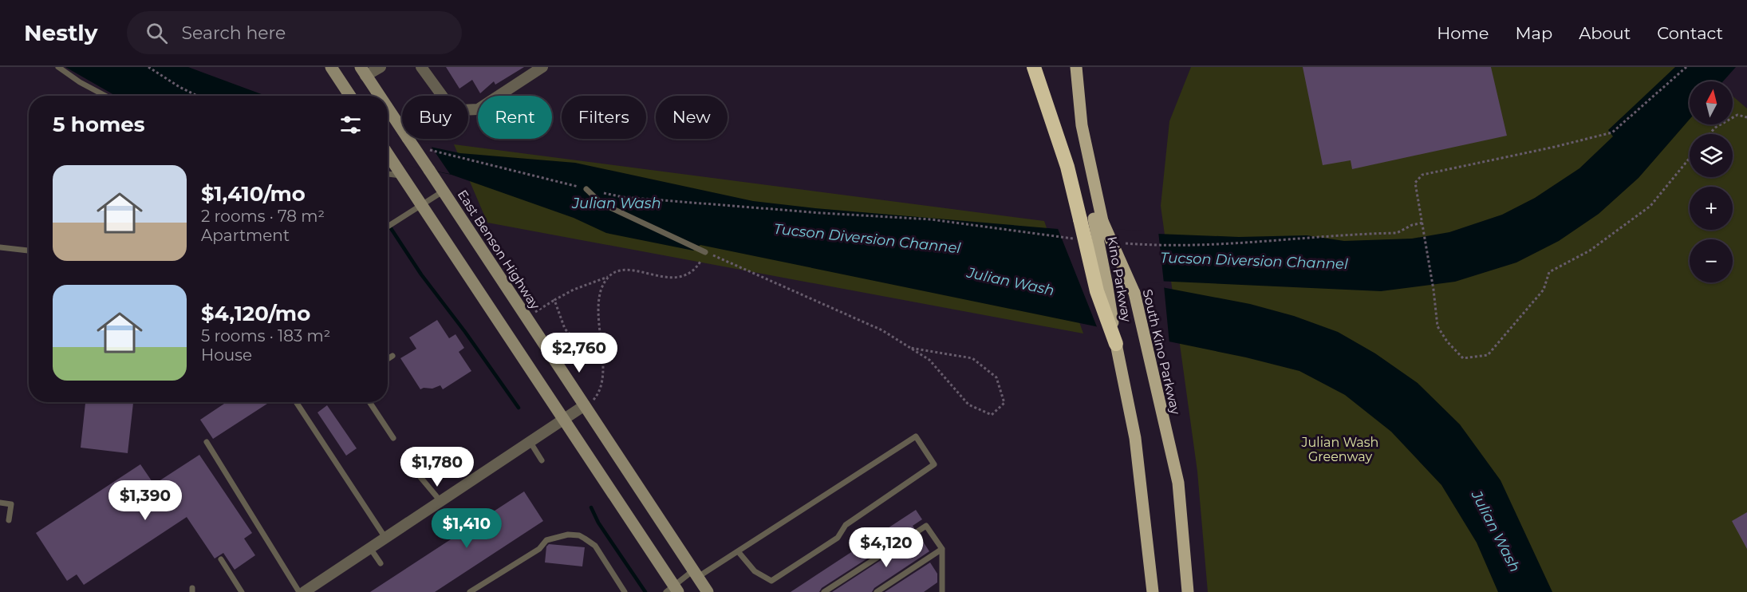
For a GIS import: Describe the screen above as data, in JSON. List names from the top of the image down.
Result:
{
  "streets": {
    "main road": ["East Benson Highway", "South Kino Parkway"]
  },
  "water": ["Julian Wash", "Tucson Diversion Channel"],
  "parks": ["Julian Wash Greenway"],
  "north": "top",
  "page": {
    "header": "Nestly",
    "search": "Search here",
    "nav": [
      "Home",
      "Map",
      "About",
      "Contact"
    ],
    "map_buttons": ["+", "−"],
    "chip": [
      "Buy",
      "Rent",
      "Filters",
      "New"
    ],
    "heading": "5 homes",
    "list": [
      {
        "name": "$1,410/mo",
        "note": "2 rooms · 78 m² · Apartment"
      },
      {
        "name": "$4,120/mo",
        "note": "5 rooms · 183 m² · House"
      }
    ],
    "price": [
      "$2,760",
      "$1,780",
      "$1,390",
      "$1,410",
      "$4,120"
    ]
  }
}
